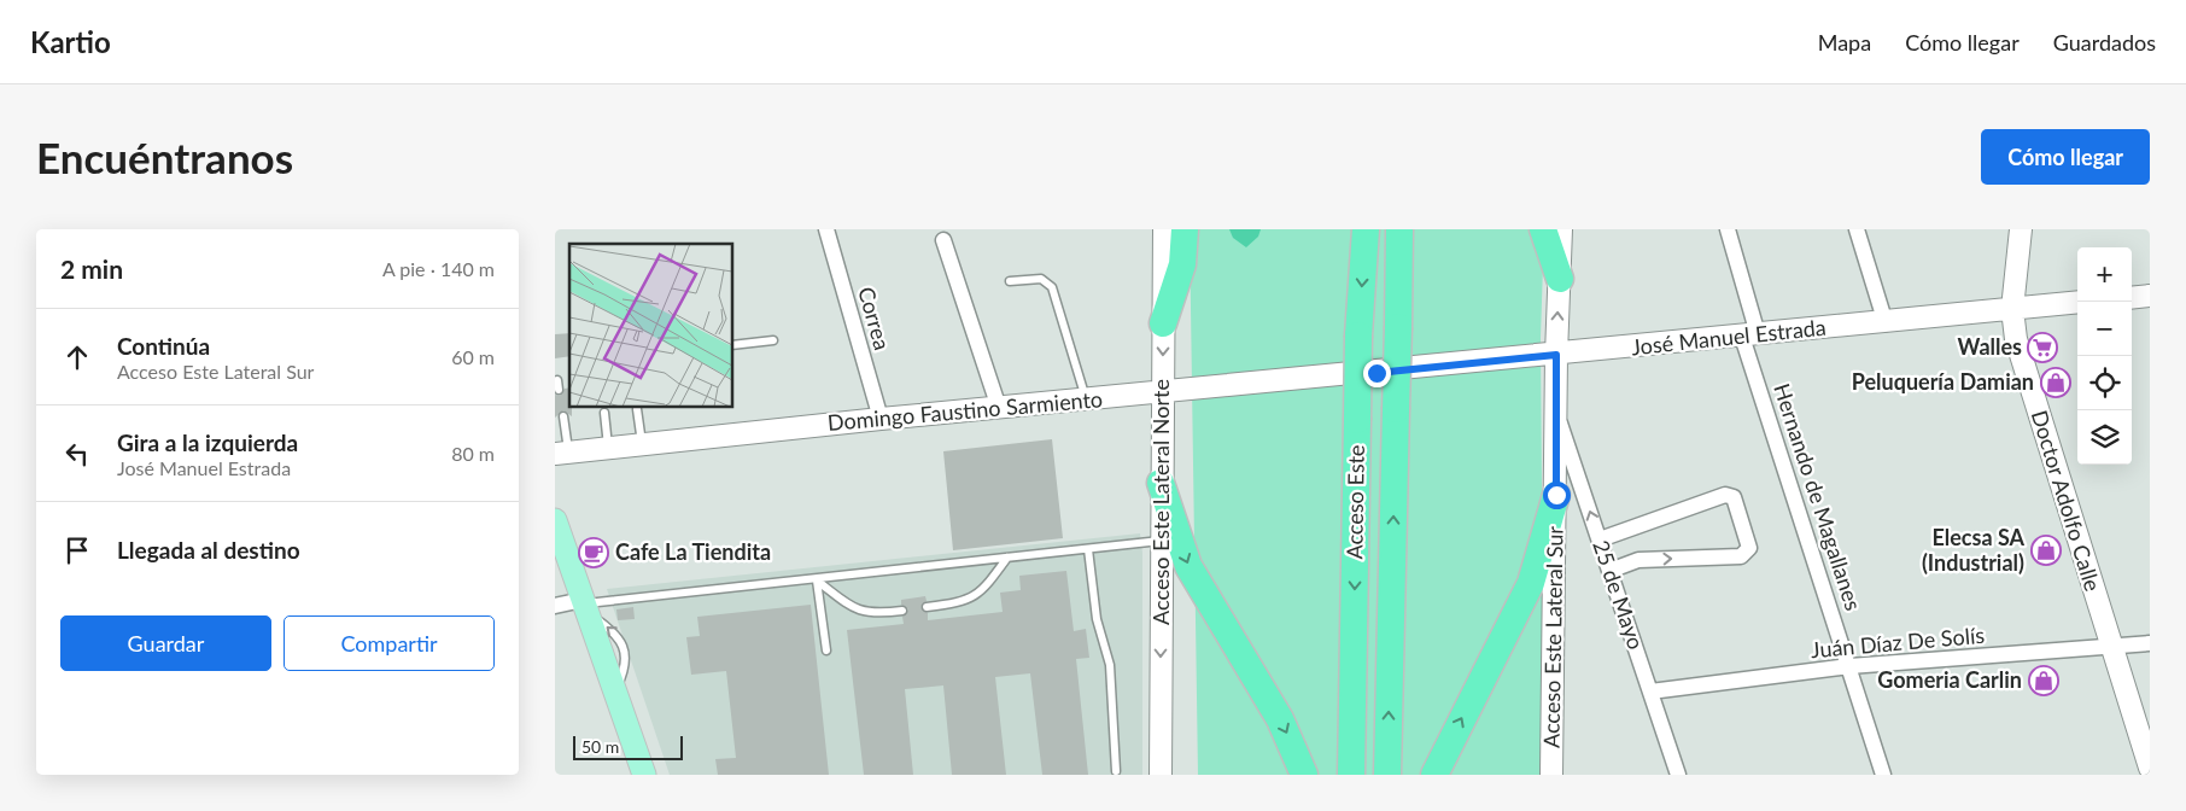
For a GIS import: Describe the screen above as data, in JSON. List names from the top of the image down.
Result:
{
  "streets": {
    "highway": ["Acceso Este"],
    "main road": [
      "José Manuel Estrada",
      "Domingo Faustino Sarmiento",
      "Doctor Adolfo Calle",
      "Acceso Este Lateral Norte",
      "Acceso Este Lateral Sur"
    ],
    "street": [
      "Correa",
      "Hernando de Magallanes",
      "25 de Mayo",
      "Juán Díaz De Solís"
    ]
  },
  "crossings": [
    ["Correa", "Domingo Faustino Sarmiento"],
    ["José Manuel Estrada", "Domingo Faustino Sarmiento"],
    ["José Manuel Estrada", "Hernando de Magallanes"],
    ["José Manuel Estrada", "Doctor Adolfo Calle"],
    ["José Manuel Estrada", "Acceso Este Lateral Sur"],
    ["Domingo Faustino Sarmiento", "Acceso Este Lateral Norte"],
    ["Hernando de Magallanes", "Juán Díaz De Solís"],
    ["Doctor Adolfo Calle", "Juán Díaz De Solís"],
    ["25 de Mayo", "Acceso Este Lateral Sur"],
    ["25 de Mayo", "Juán Díaz De Solís"]
  ],
  "one_way": ["Acceso Este Lateral Norte"],
  "places": {
    "supermarket": ["Walles"],
    "shop": ["Peluquería Damian", "Elecsa SA (Industrial)", "Gomeria Carlin"],
    "cafe": ["Cafe La Tiendita"]
  },
  "scale_bar": "50 m",
  "page": {
    "header": "Kartio",
    "nav": ["Mapa", "Cómo llegar", "Guardados"],
    "buttons": [
      "Cómo llegar",
      ["Guardar", "Compartir"]
    ],
    "title": "Encuéntranos",
    "heading": ["2 min", "A pie · 140 m"],
    "map_buttons": ["+", "−"],
    "list": [
      ["Continúa", "Acceso Este Lateral Sur", "60 m"],
      ["Gira a la izquierda", "José Manuel Estrada", "80 m"],
      "Llegada al destino"
    ],
    "scale": "50 m"
  }
}
